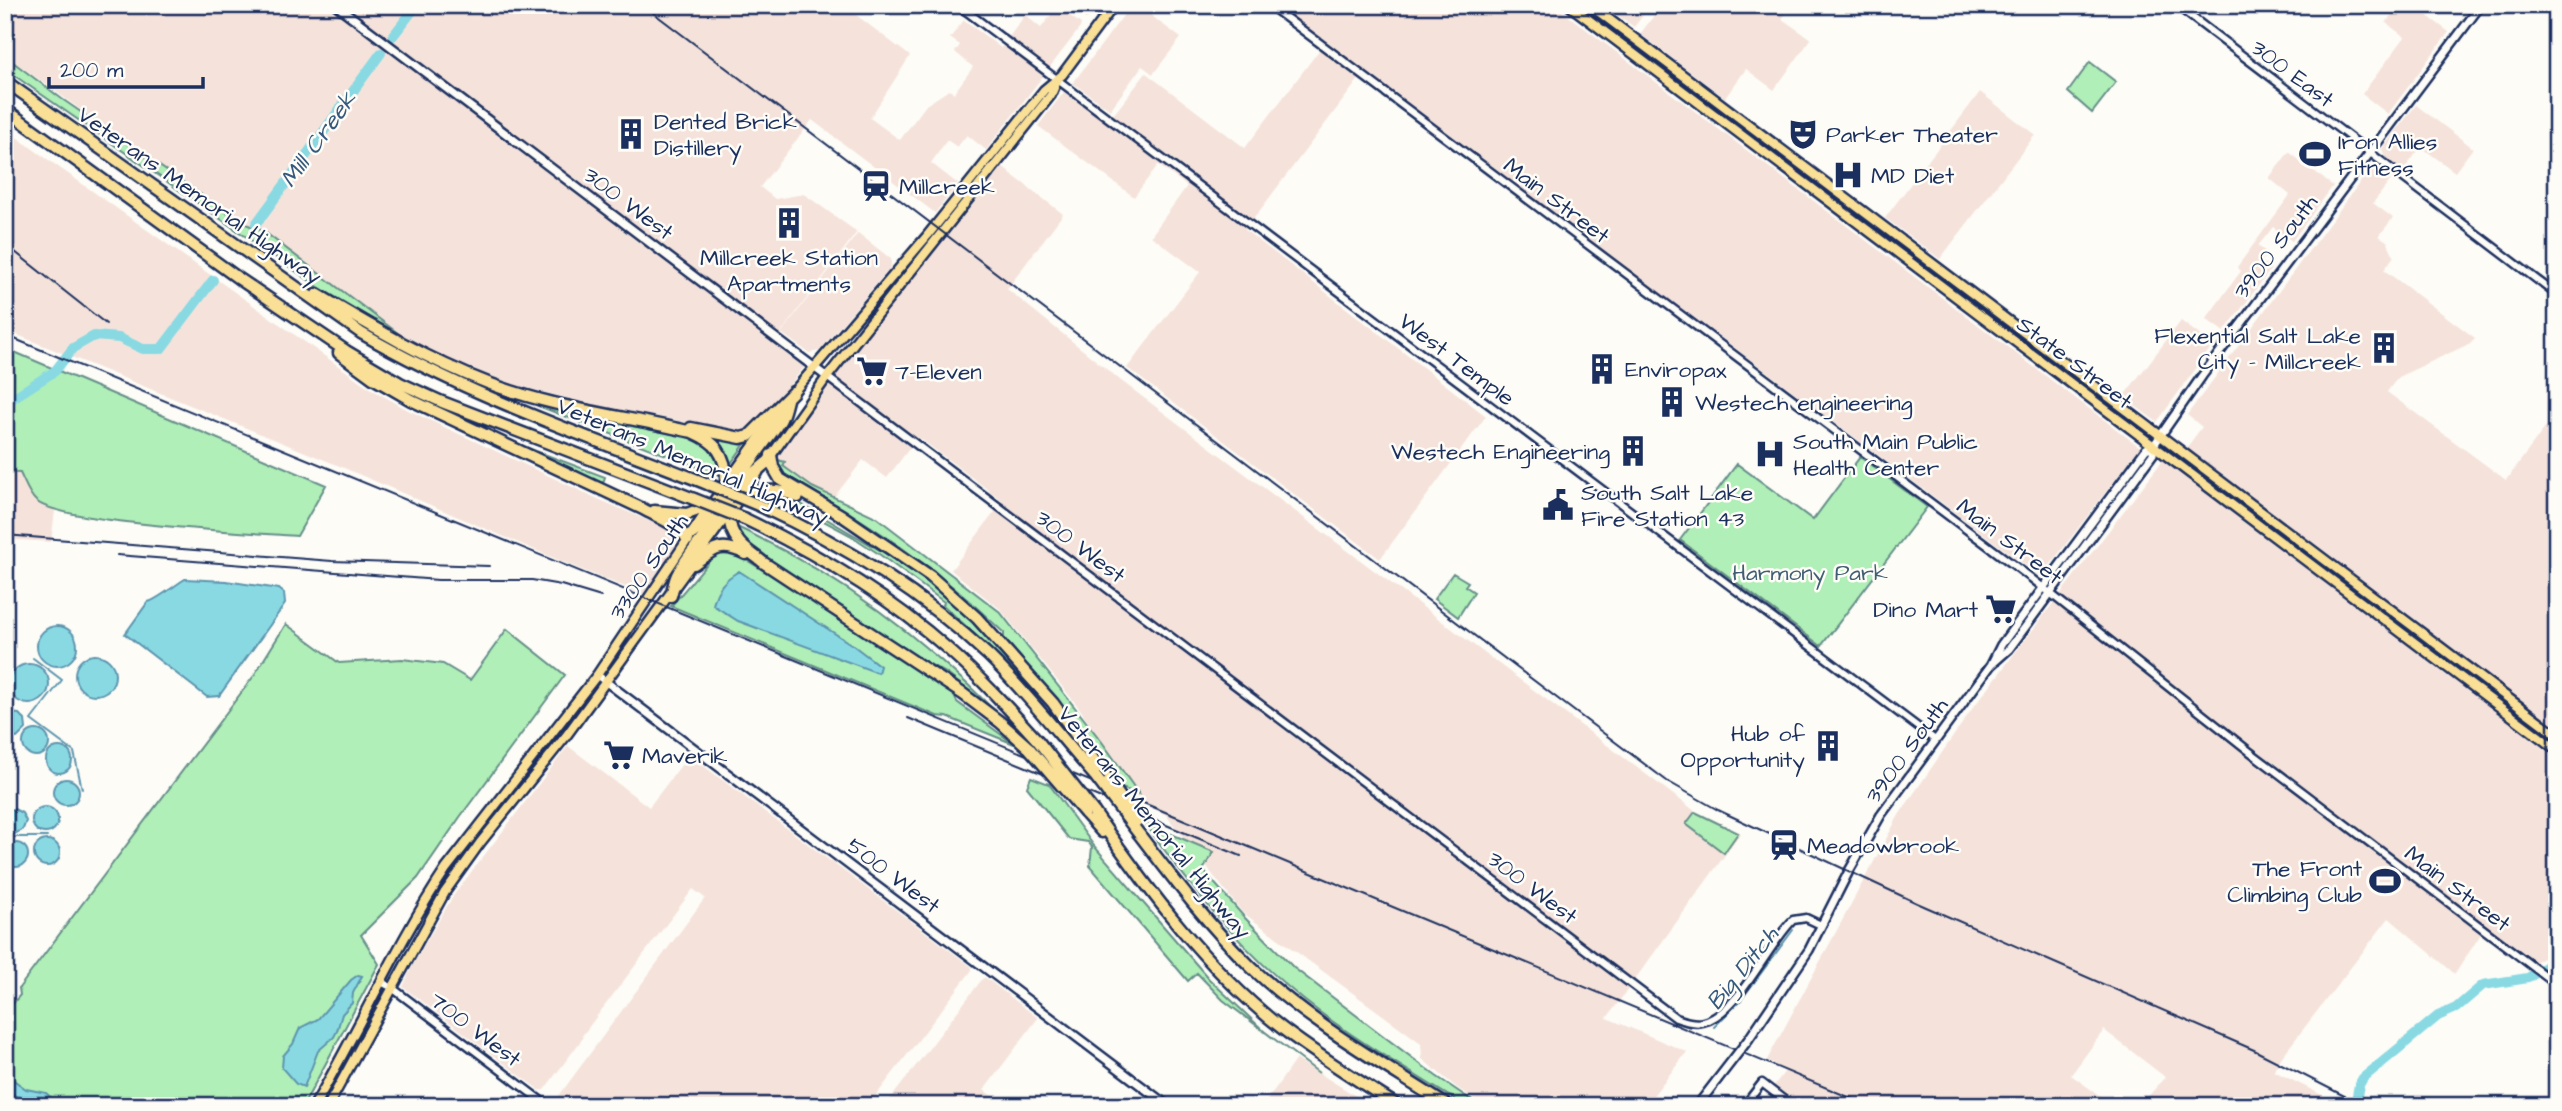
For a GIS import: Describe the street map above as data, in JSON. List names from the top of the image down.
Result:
{
  "streets": {
    "highway": ["Veterans Memorial Highway"],
    "main road": [
      "300 West",
      "3900 South",
      "State Street",
      "3300 South",
      "500 West"
    ],
    "street": [
      "300 East",
      "Main Street",
      "West Temple",
      "700 West"
    ]
  },
  "crossings": [
    ["300 East", "3900 South"],
    ["Main Street", "3900 South"],
    ["300 West", "3900 South"],
    ["3900 South", "West Temple"],
    ["3900 South", "State Street"],
    ["3300 South", "500 West"],
    ["3300 South", "700 West"]
  ],
  "water": ["Mill Creek", "Big Ditch"],
  "parks": ["Harmony Park"],
  "places": {
    "building": [
      "Dented Brick Distillery",
      "Millcreek Station Apartments",
      "Flexential Salt Lake City - Millcreek",
      "Enviropax",
      "Westech engineering",
      "Westech Engineering",
      "Hub of Opportunity"
    ],
    "theatre": ["Parker Theater"],
    "sports": ["Iron Allies Fitness", "The Front Climbing Club"],
    "hospital": ["MD Diet", "South Main Public Health Center"],
    "station": ["Millcreek", "Meadowbrook"],
    "supermarket": ["7-Eleven", "Dino Mart", "Maverik"],
    "public building": ["South Salt Lake Fire Station 43"]
  },
  "scale_bar": "200 m"
}
